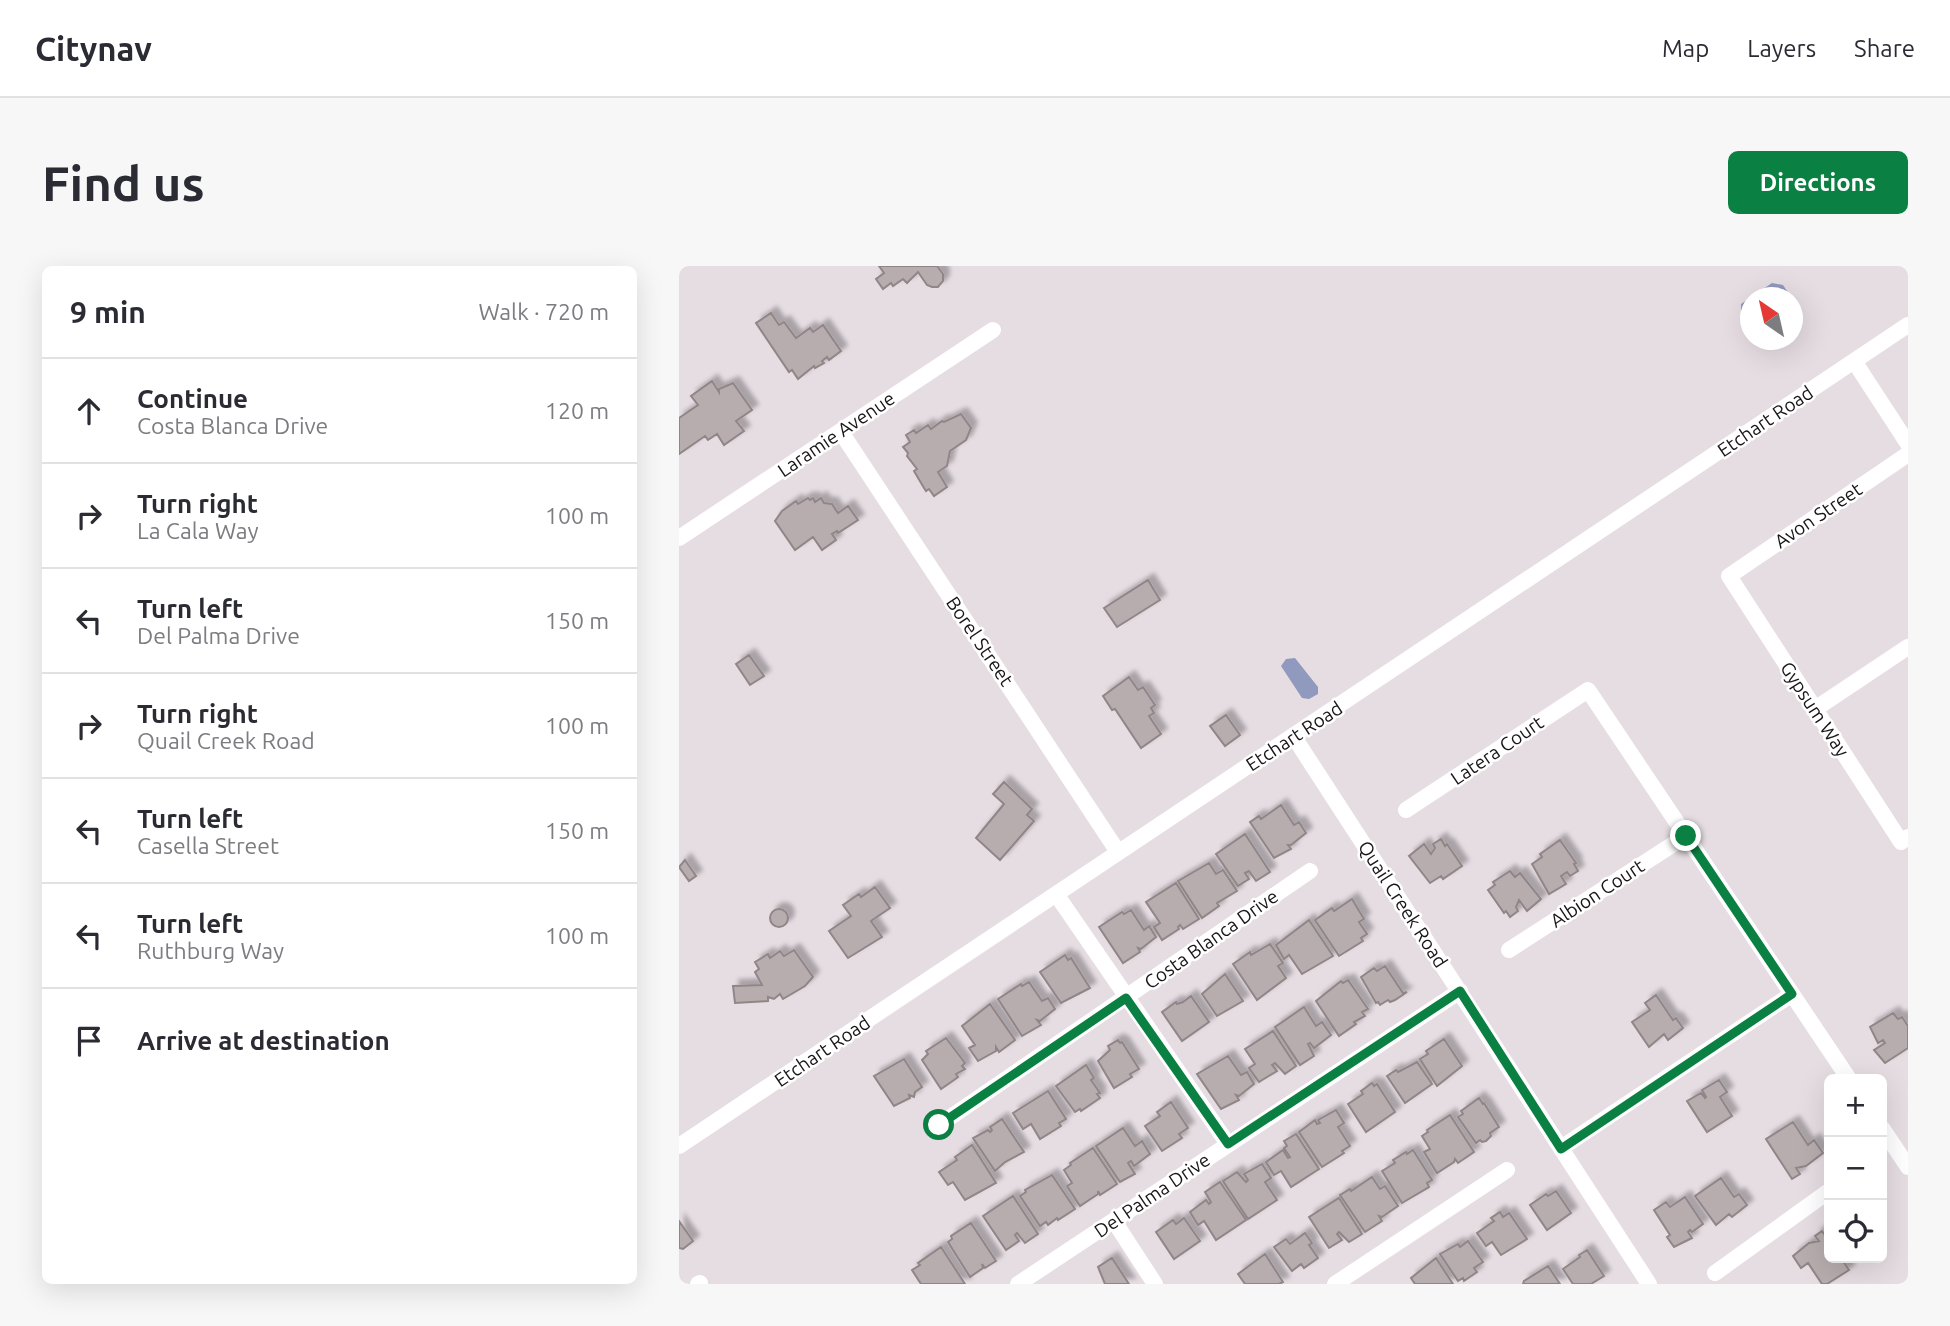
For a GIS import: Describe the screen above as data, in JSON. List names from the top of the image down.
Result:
{
  "streets": {
    "street": [
      "Etchart Road",
      "Laramie Avenue",
      "Avon Street",
      "Borel Street",
      "Gypsum Way",
      "Latera Court",
      "Albion Court",
      "Quail Creek Road",
      "Costa Blanca Drive",
      "Del Palma Drive"
    ]
  },
  "crossings": [
    ["Etchart Road", "Borel Street"],
    ["Etchart Road", "Quail Creek Road"],
    ["Laramie Avenue", "Borel Street"],
    ["Avon Street", "Gypsum Way"],
    ["Latera Court", "Albion Court"],
    ["Quail Creek Road", "Del Palma Drive"]
  ],
  "north": "top left",
  "page": {
    "header": "Citynav",
    "nav": ["Map", "Layers", "Share"],
    "buttons": "Directions",
    "title": "Find us",
    "heading": ["9 min", "Walk · 720 m"],
    "list": [
      ["Continue", "Costa Blanca Drive", "120 m"],
      ["Turn right", "La Cala Way", "100 m"],
      ["Turn left", "Del Palma Drive", "150 m"],
      ["Turn right", "Quail Creek Road", "100 m"],
      ["Turn left", "Casella Street", "150 m"],
      ["Turn left", "Ruthburg Way", "100 m"],
      "Arrive at destination"
    ],
    "map_buttons": ["+", "−"]
  }
}
